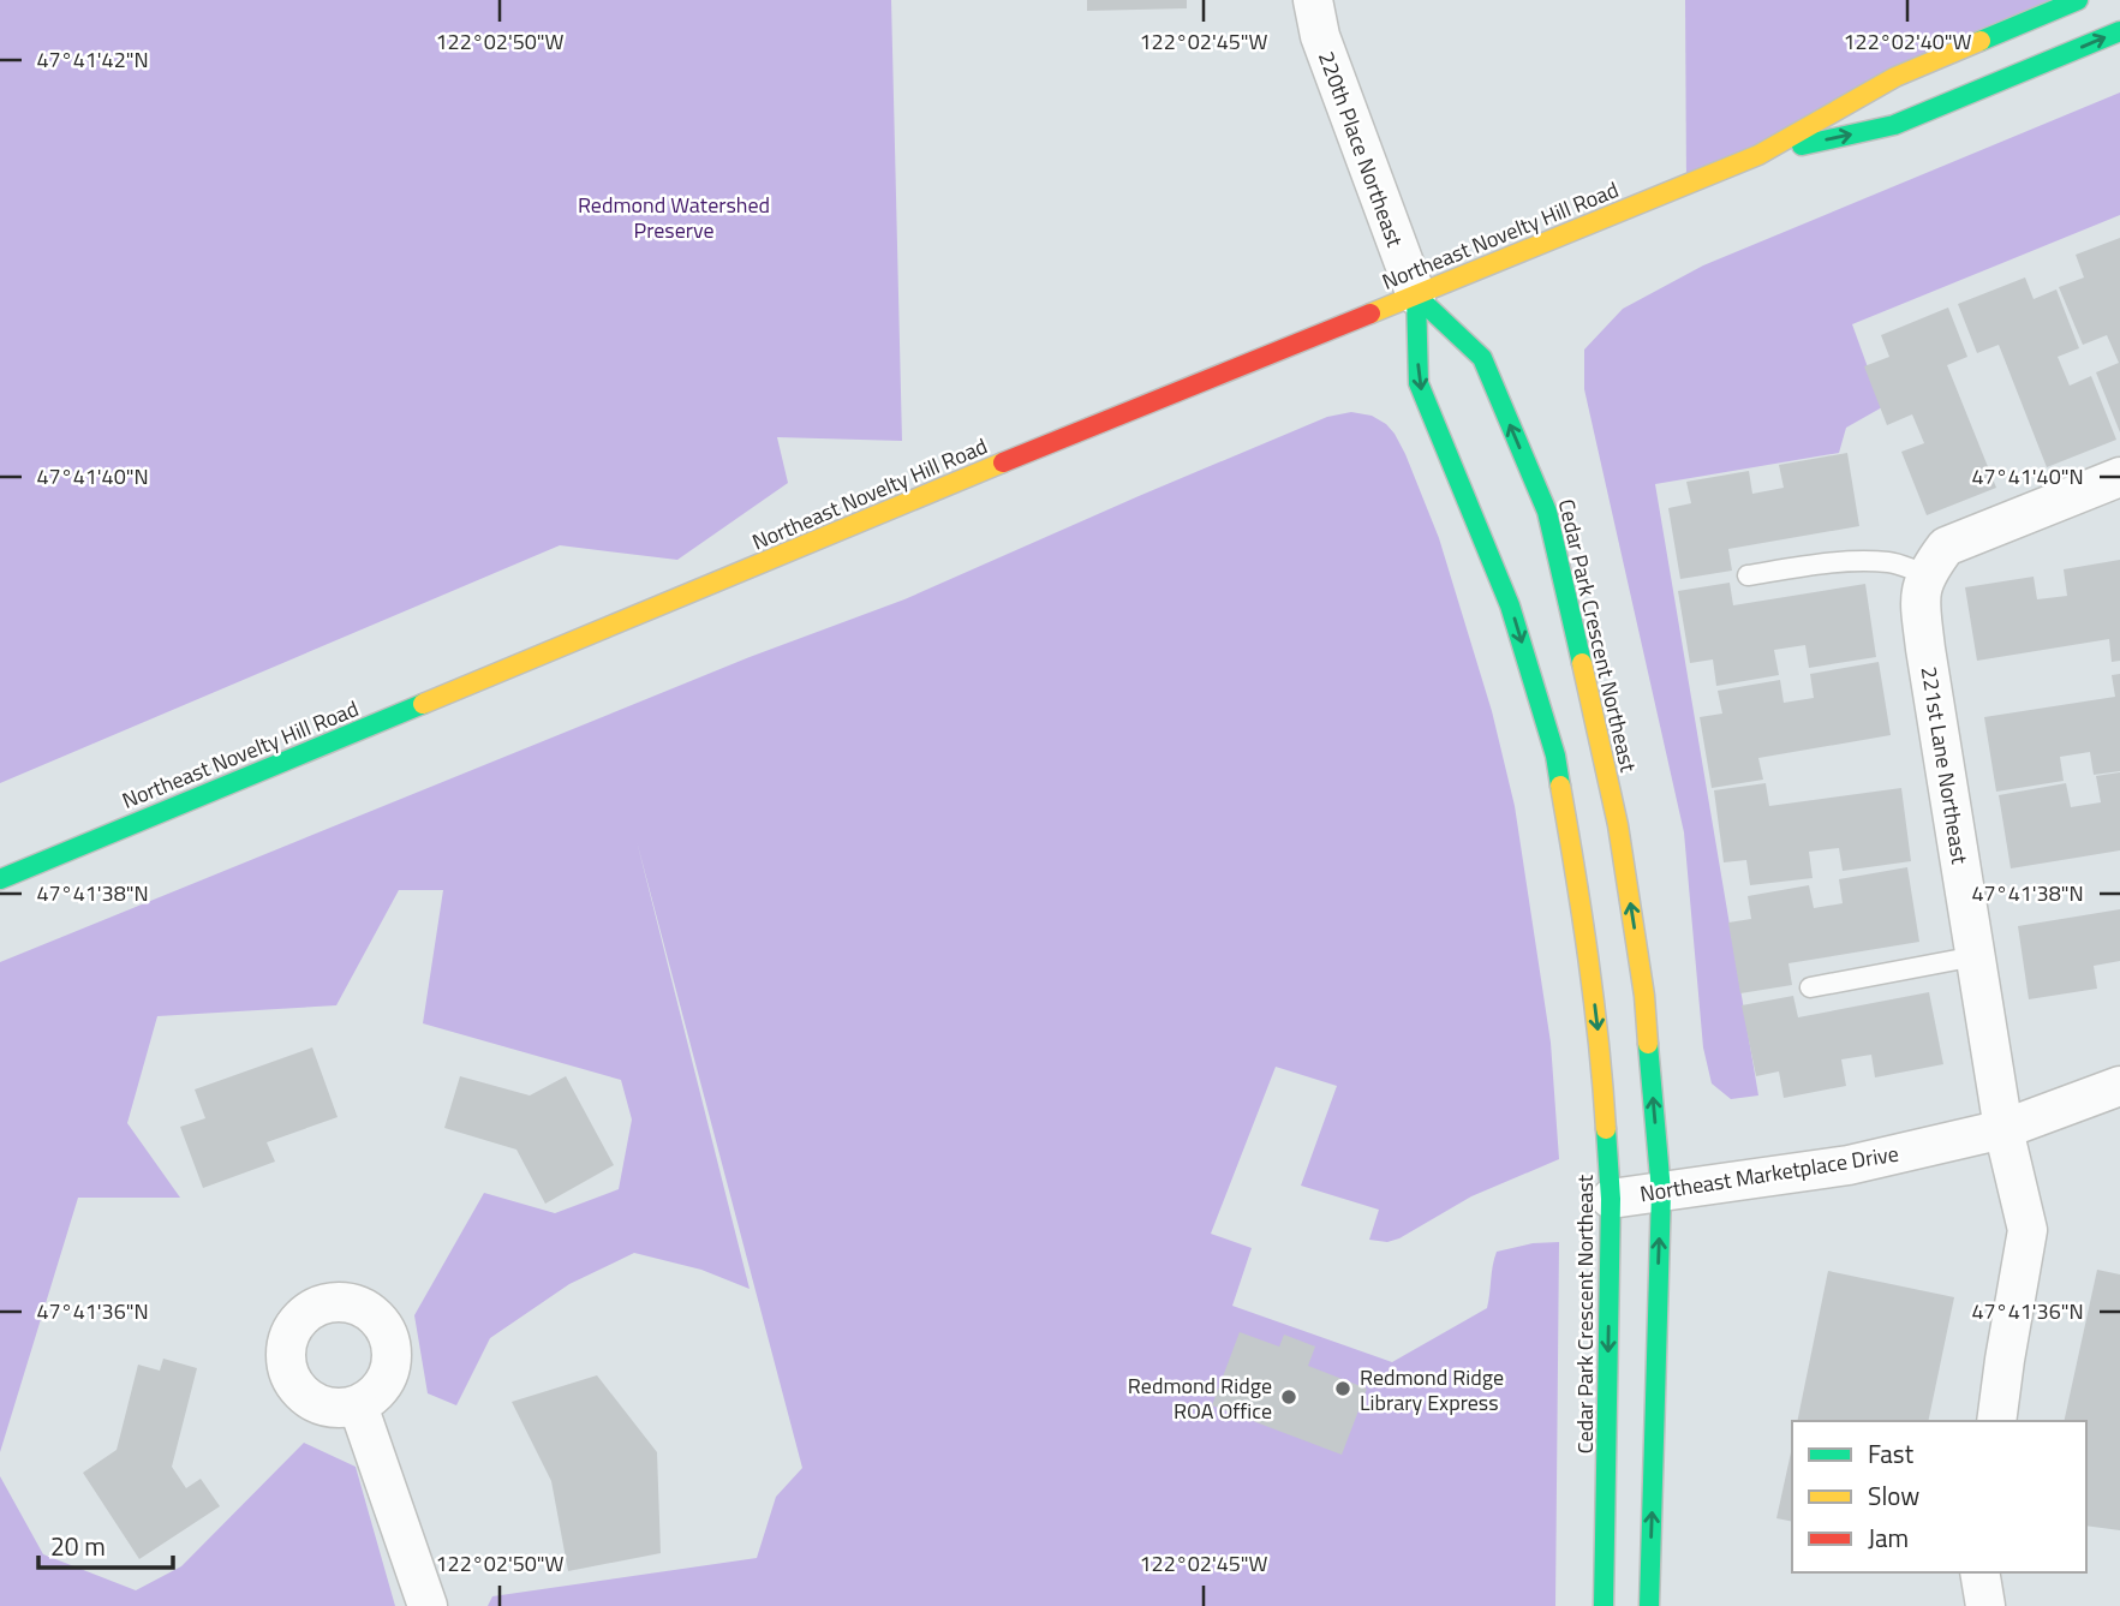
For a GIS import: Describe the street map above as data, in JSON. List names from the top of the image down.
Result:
{
  "streets": {
    "street": [
      "220th Place Northeast",
      "Northeast Novelty Hill Road",
      "Cedar Park Crescent Northeast",
      "221st Lane Northeast",
      "Northeast Marketplace Drive"
    ]
  },
  "crossings": [
    ["220th Place Northeast", "Northeast Novelty Hill Road"],
    ["220th Place Northeast", "Cedar Park Crescent Northeast"],
    ["Northeast Novelty Hill Road", "Cedar Park Crescent Northeast"],
    ["Cedar Park Crescent Northeast", "Northeast Marketplace Drive"],
    ["221st Lane Northeast", "Northeast Marketplace Drive"]
  ],
  "parks": ["Redmond Watershed Preserve"],
  "places": ["Redmond Ridge Library Express", "Redmond Ridge ROA Office"],
  "legend": ["Fast", "Slow", "Jam"],
  "scale_bar": "20 m",
  "coordinates": [
    "122°02'50\"W",
    "122°02'45\"W",
    "122°02'40\"W",
    "47°41'42\"N",
    "47°41'40\"N",
    "47°41'38\"N",
    "47°41'36\"N"
  ]
}
